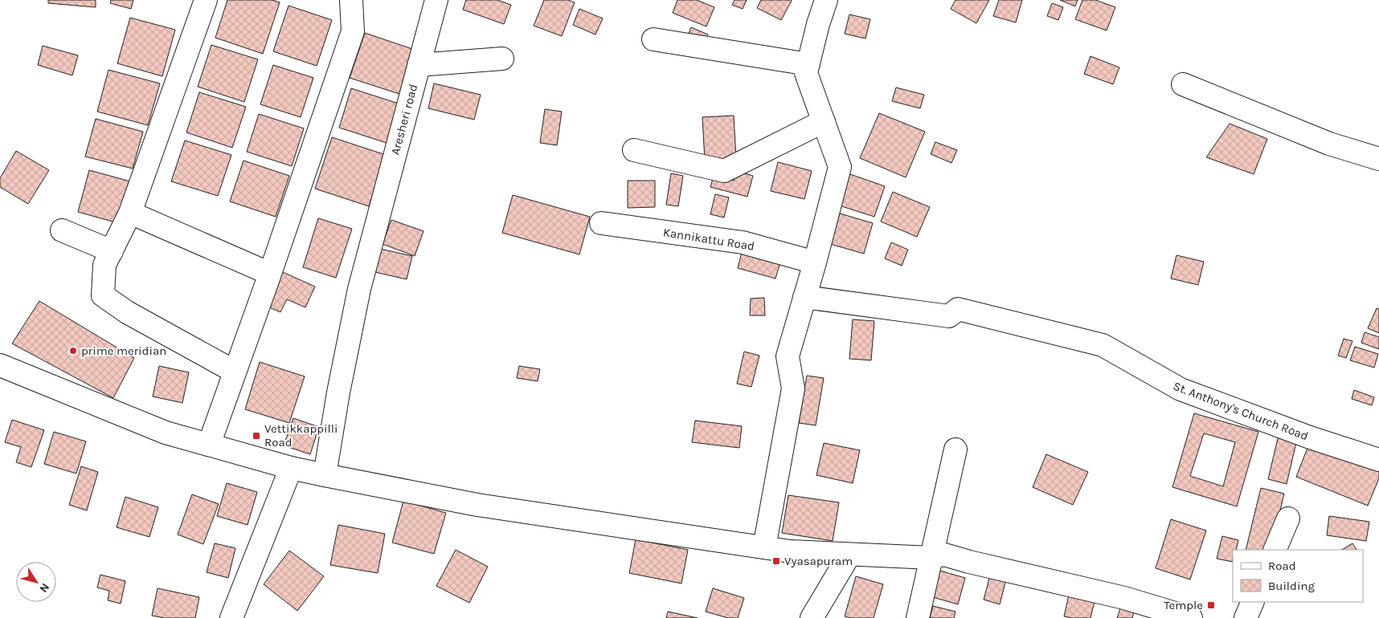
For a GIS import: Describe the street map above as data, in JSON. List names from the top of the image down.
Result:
{
  "streets": {
    "street": ["Aresheri road", "Kannikattu Road", "St. Anthony's Church Road"]
  },
  "places": {
    "other": ["prime meridian"],
    "transit": ["Vettikkappilli Road", "Vyasapuram", "Temple"]
  },
  "legend": ["Road", "Building"],
  "north": "bottom right"
}
